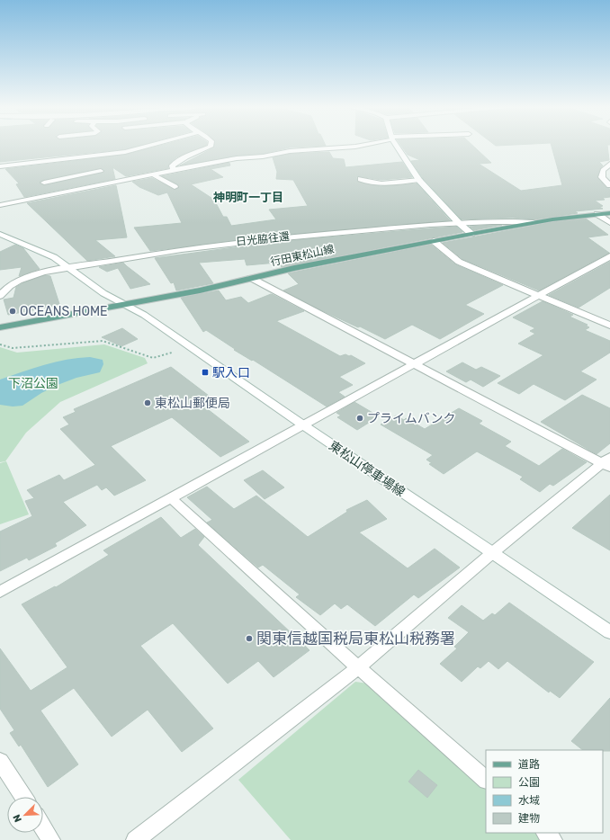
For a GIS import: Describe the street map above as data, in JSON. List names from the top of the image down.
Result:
{
  "streets": {
    "main road": ["行田東松山線"],
    "street": ["日光脇往還", "東松山停車場線"]
  },
  "crossings": [
    ["日光脇往還", "行田東松山線"],
    ["日光脇往還", "東松山停車場線"],
    ["行田東松山線", "東松山停車場線"]
  ],
  "districts": ["神明町一丁目"],
  "parks": ["下沼公園"],
  "places": {
    "other": [
      "OCEANS HOME",
      "東松山郵便局",
      "プライムバンク",
      "関東信越国税局東松山税務署"
    ],
    "transit": ["駅入口"]
  },
  "legend": [
    "道路",
    "公園",
    "水域",
    "建物"
  ],
  "north": "bottom left"
}
